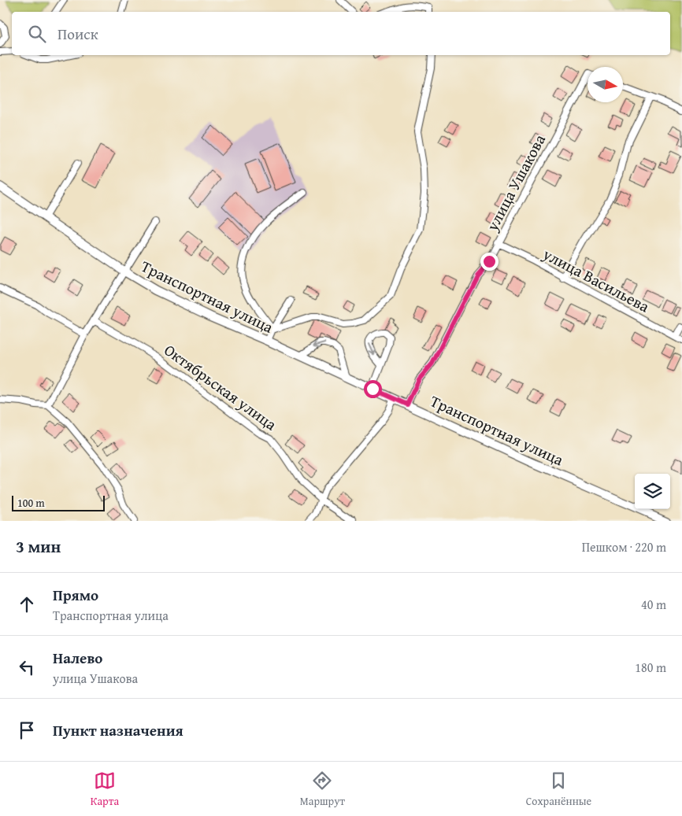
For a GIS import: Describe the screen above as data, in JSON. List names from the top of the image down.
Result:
{
  "streets": {
    "main road": ["Транспортная улица"],
    "street": ["улица Ушакова", "улица Васильева", "Октябрьская улица"]
  },
  "crossings": [
    ["улица Ушакова", "улица Васильева"],
    ["улица Ушакова", "Транспортная улица"]
  ],
  "scale_bar": "100 m",
  "north": "right",
  "page": {
    "search": "Поиск",
    "scale": "100 m",
    "heading": ["3 мин", "Пешком · 220 m"],
    "list": [
      ["Прямо", "Транспортная улица", "40 m"],
      ["Налево", "улица Ушакова", "180 m"],
      "Пункт назначения"
    ],
    "nav": ["Карта", "Маршрут", "Сохранённые"]
  }
}
